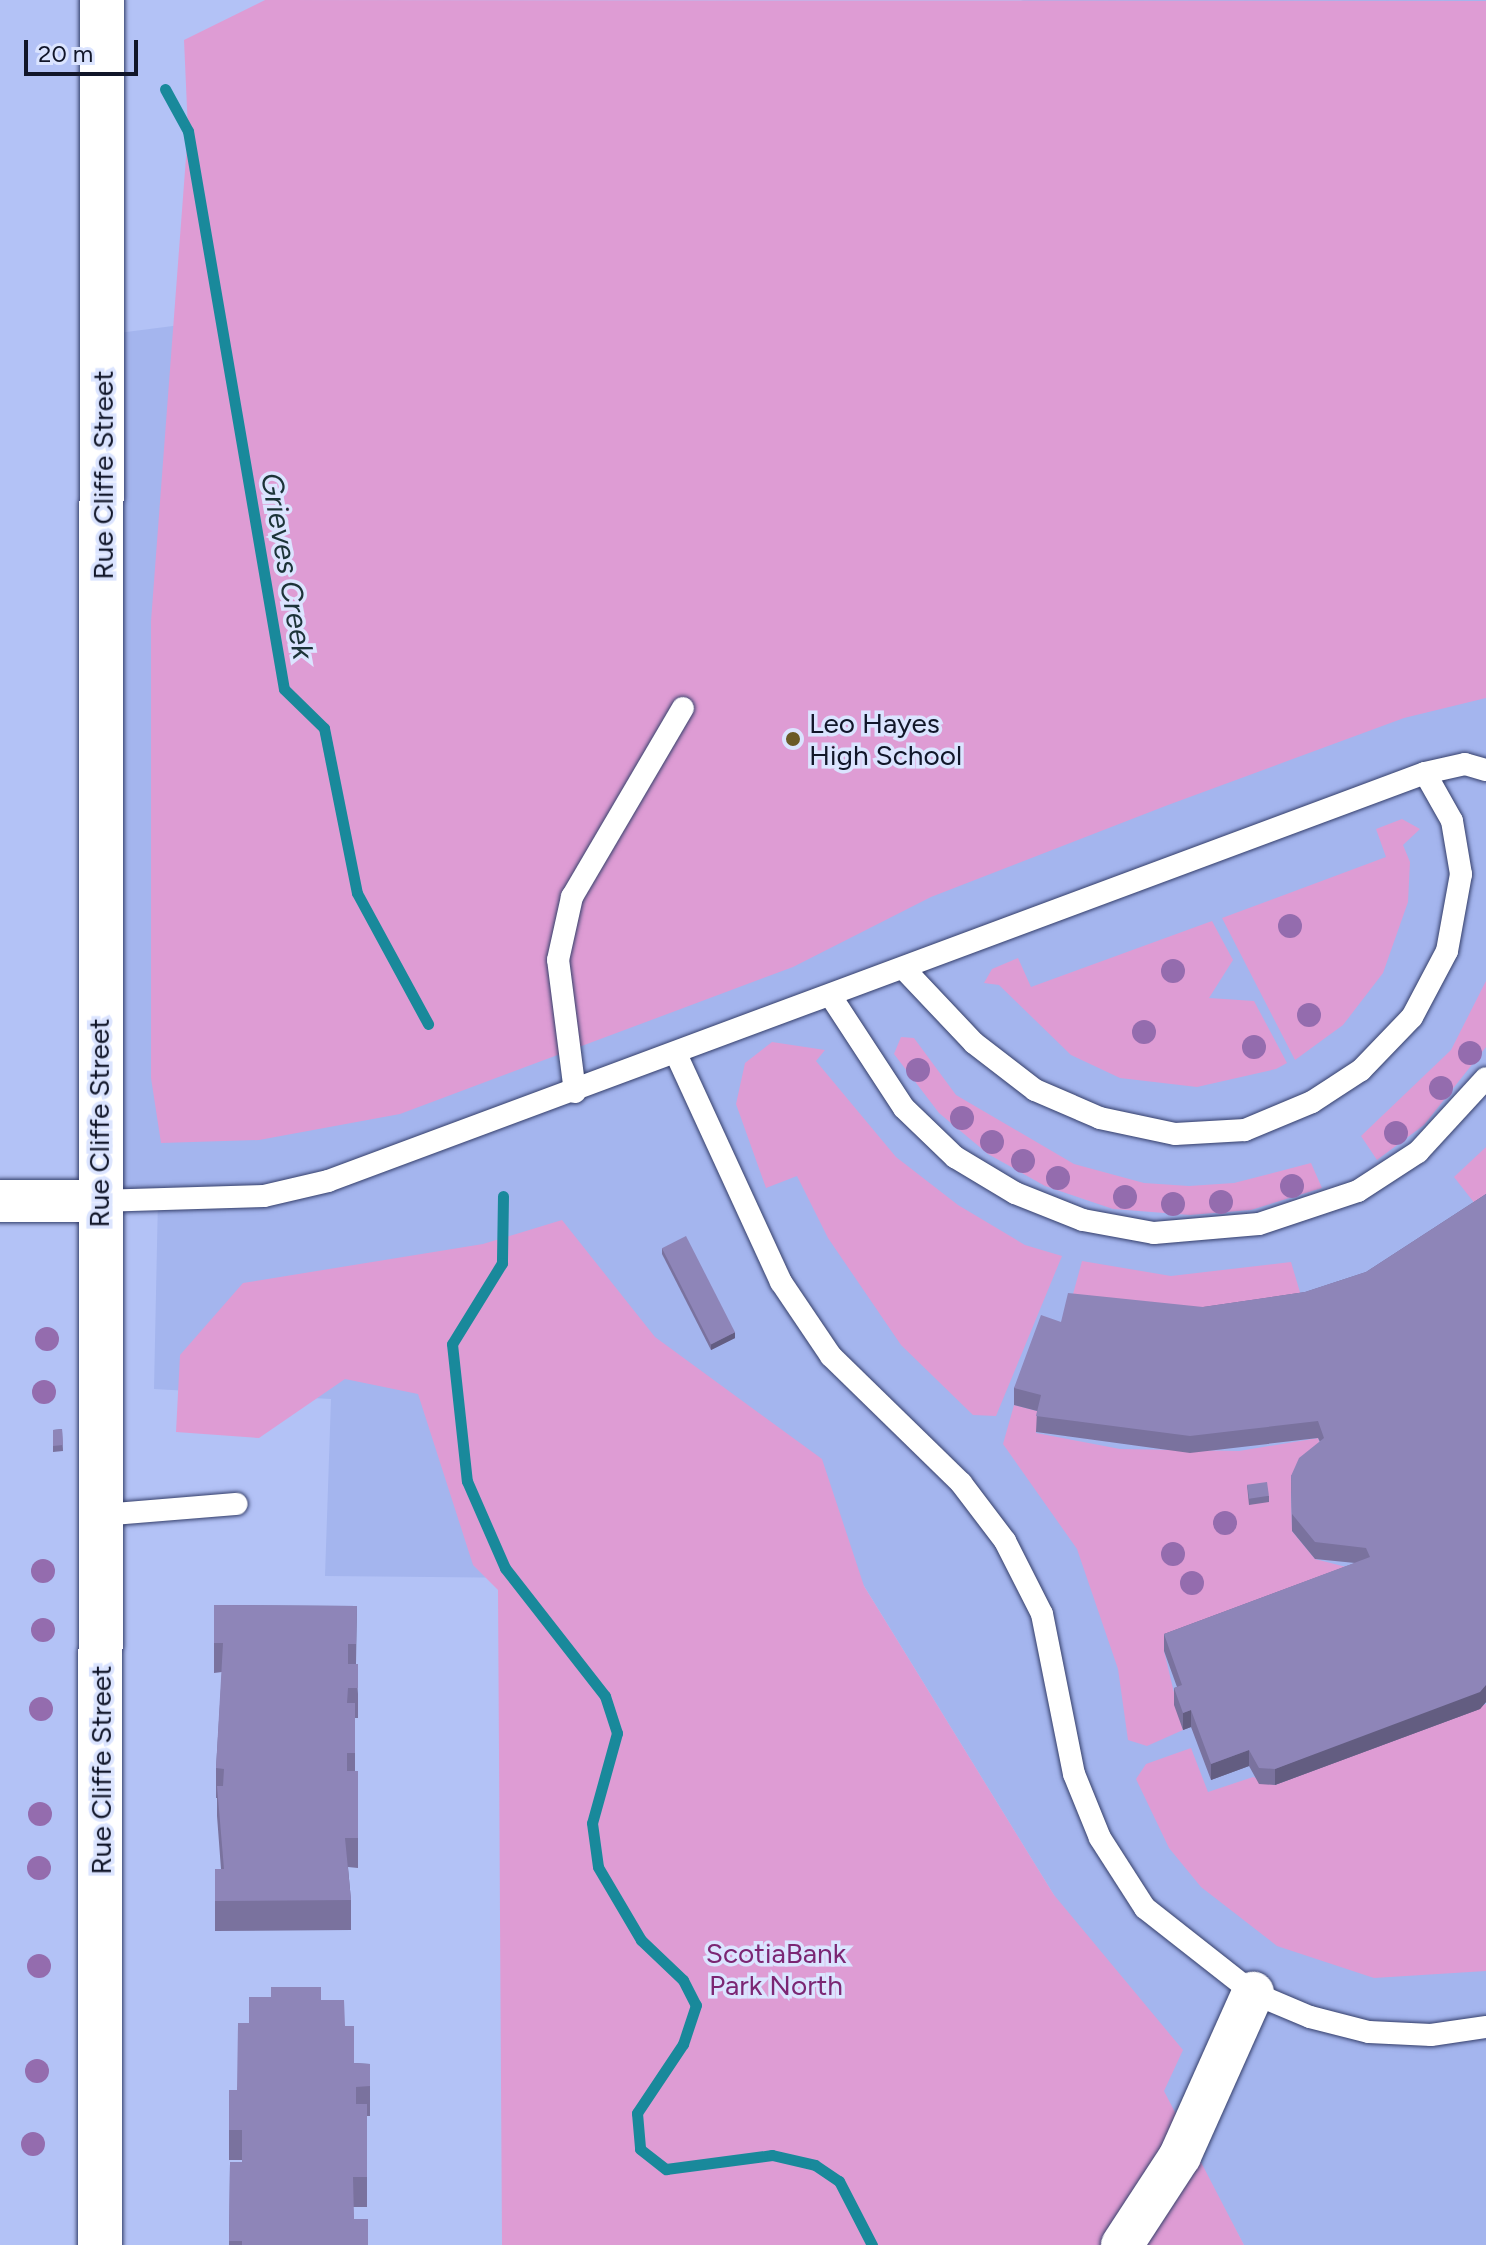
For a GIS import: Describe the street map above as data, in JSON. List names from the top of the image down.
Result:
{
  "streets": {
    "main road": ["Rue Cliffe Street"]
  },
  "water": ["Grieves Creek"],
  "parks": ["ScotiaBank Park North"],
  "places": ["Leo Hayes High School"],
  "scale_bar": "20 m"
}
